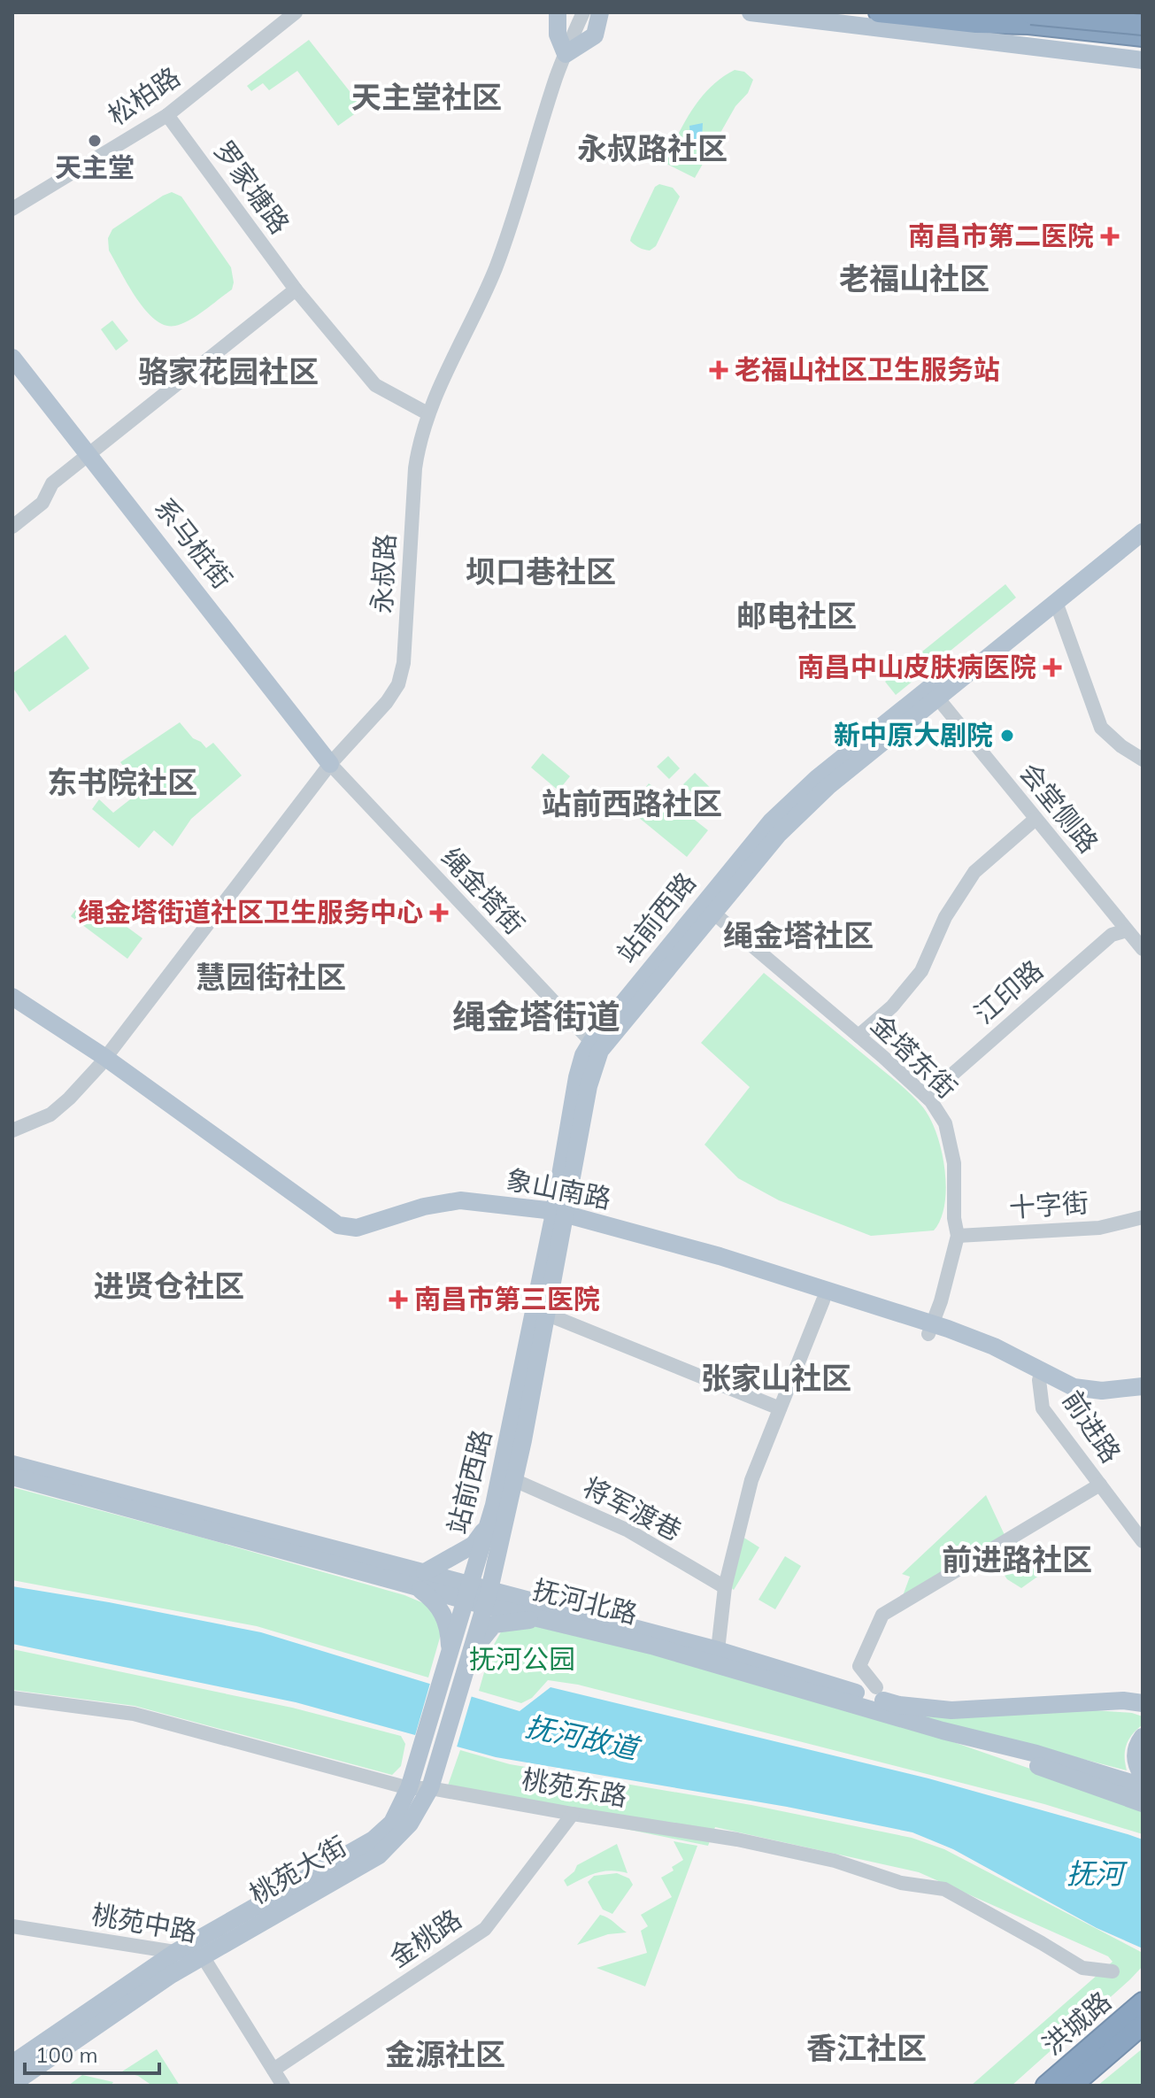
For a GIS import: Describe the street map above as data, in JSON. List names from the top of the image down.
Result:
{
  "streets": {
    "highway": ["洪城路"],
    "main road": [
      "系马桩街",
      "站前西路",
      "象山南路",
      "抚河北路",
      "桃苑大街"
    ],
    "street": [
      "松柏路",
      "罗家塘路",
      "永叔路",
      "会堂侧路",
      "绳金塔街",
      "江印路",
      "金塔东街",
      "十字街",
      "前进路",
      "将军渡巷",
      "桃苑东路",
      "桃苑中路",
      "金桃路"
    ]
  },
  "crossings": [
    ["松柏路", "罗家塘路"],
    ["罗家塘路", "永叔路"],
    ["系马桩街", "永叔路"],
    ["系马桩街", "绳金塔街"],
    ["永叔路", "绳金塔街"],
    ["永叔路", "象山南路"],
    ["会堂侧路", "站前西路"],
    ["会堂侧路", "江印路"],
    ["绳金塔街", "站前西路"],
    ["站前西路", "金塔东街"],
    ["站前西路", "象山南路"],
    ["站前西路", "将军渡巷"],
    ["站前西路", "抚河北路"],
    ["站前西路", "桃苑大街"],
    ["江印路", "金塔东街"],
    ["金塔东街", "象山南路"],
    ["金塔东街", "十字街"],
    ["象山南路", "前进路"],
    ["抚河北路", "桃苑大街"],
    ["桃苑东路", "桃苑大街"],
    ["桃苑东路", "金桃路"],
    ["桃苑大街", "桃苑中路"],
    ["桃苑中路", "金桃路"]
  ],
  "districts": [
    "天主堂社区",
    "永叔路社区",
    "老福山社区",
    "骆家花园社区",
    "坝口巷社区",
    "邮电社区",
    "东书院社区",
    "站前西路社区",
    "绳金塔社区",
    "慧园街社区",
    "绳金塔街道",
    "进贤仓社区",
    "张家山社区",
    "前进路社区",
    "香江社区",
    "金源社区"
  ],
  "water": ["抚河故道", "抚河"],
  "parks": ["抚河公园"],
  "places": {
    "other": ["天主堂", "新中原大剧院"],
    "health": [
      "南昌市第二医院",
      "老福山社区卫生服务站",
      "南昌中山皮肤病医院",
      "绳金塔街道社区卫生服务中心",
      "南昌市第三医院"
    ]
  },
  "scale_bar": "100 m"
}
